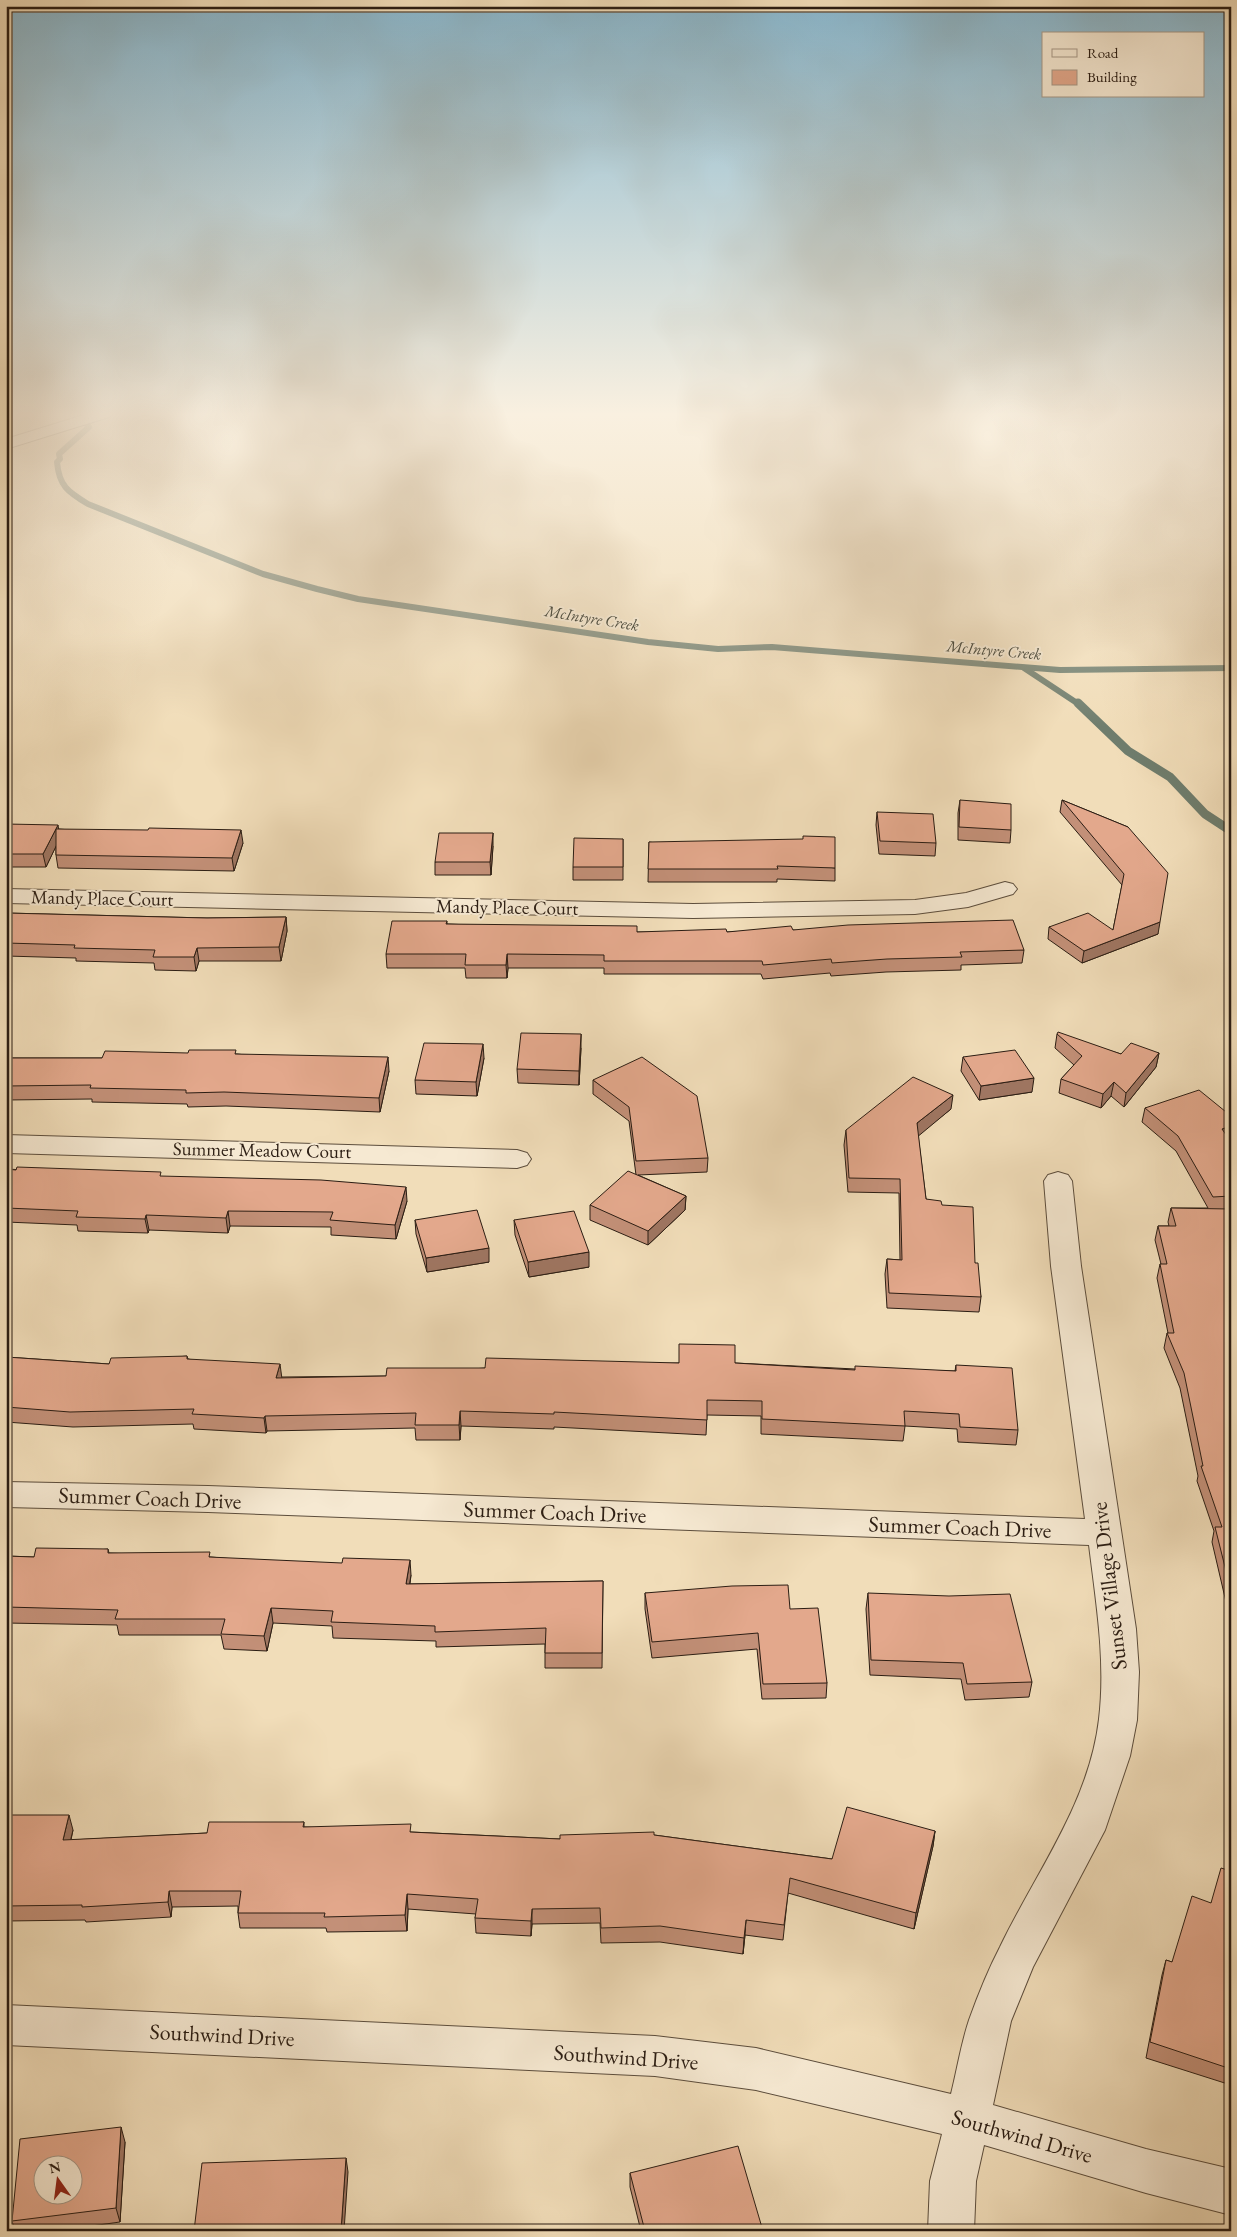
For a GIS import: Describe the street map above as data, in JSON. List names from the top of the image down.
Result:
{
  "streets": {
    "street": [
      "Mandy Place Court",
      "Summer Meadow Court",
      "Summer Coach Drive",
      "Sunset Village Drive",
      "Southwind Drive"
    ]
  },
  "crossings": [
    ["Summer Coach Drive", "Sunset Village Drive"],
    ["Sunset Village Drive", "Southwind Drive"]
  ],
  "water": ["McIntyre Creek"],
  "legend": ["Road", "Building"],
  "north": "top"
}
